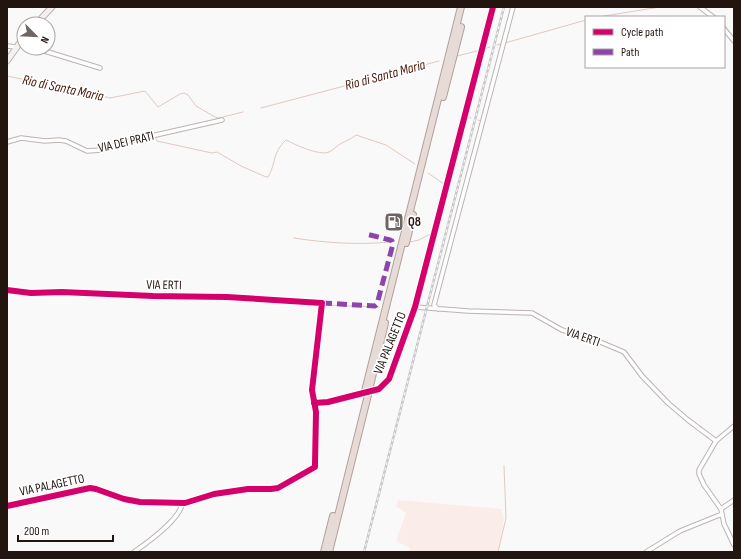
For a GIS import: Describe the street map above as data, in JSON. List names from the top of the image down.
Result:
{
  "streets": {
    "street": ["VIA DEI PRATI", "VIA ERTI", "VIA PALAGETTO"]
  },
  "crossings": [
    ["VIA ERTI", "VIA PALAGETTO"]
  ],
  "water": ["Rio di Santa Maria"],
  "places": {
    "fuel station": ["Q8"]
  },
  "legend": ["Cycle path", "Path"],
  "scale_bar": "200 m",
  "north": "bottom right"
}
